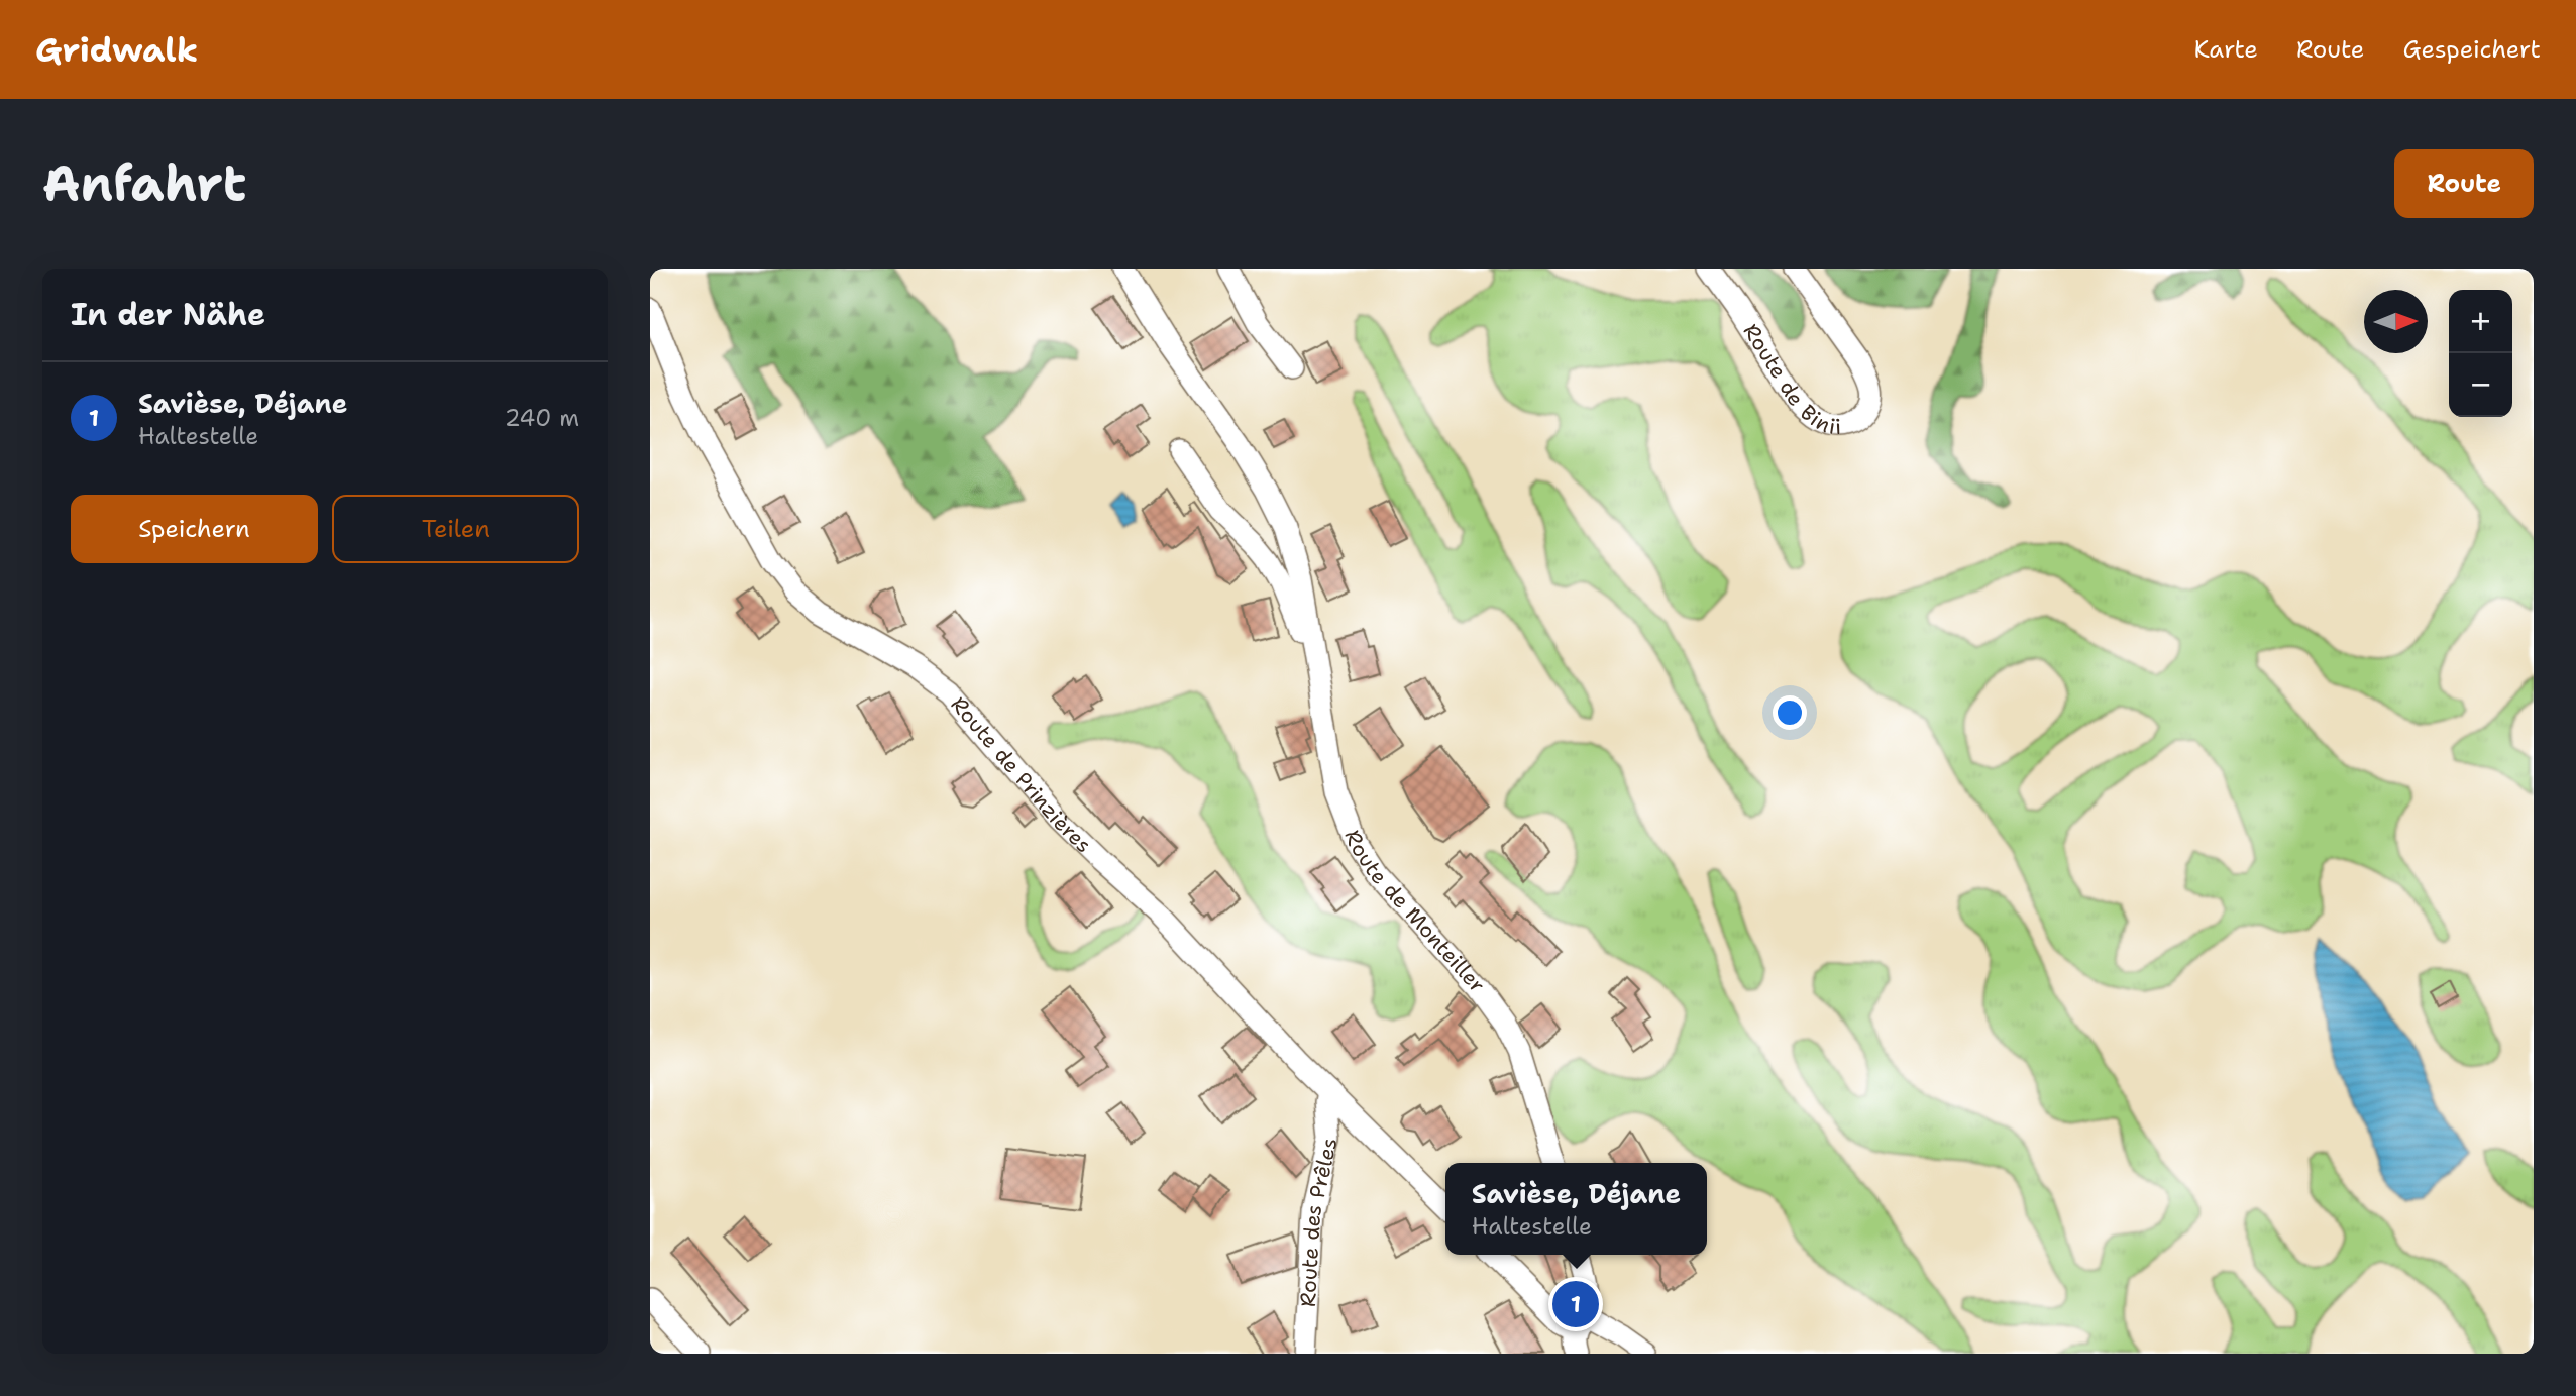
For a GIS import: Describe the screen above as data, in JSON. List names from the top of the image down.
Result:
{
  "streets": {
    "street": [
      "Route de Binii",
      "Route de Prinzières",
      "Route de Monteiller",
      "Route des Prêles"
    ]
  },
  "crossings": [
    ["Route de Prinzières", "Route des Prêles"]
  ],
  "north": "right",
  "page": {
    "header": "Gridwalk",
    "nav": ["Karte", "Route", "Gespeichert"],
    "buttons": [
      "Route",
      ["Speichern", "Teilen"]
    ],
    "title": "Anfahrt",
    "heading": "In der Nähe",
    "map_buttons": ["+", "−"],
    "list": [
      {
        "mark": "1",
        "name": "Savièse, Déjane",
        "note": "Haltestelle",
        "value": "240 m"
      }
    ],
    "popup": ["Savièse, Déjane", "Haltestelle"],
    "pins": "1"
  }
}
